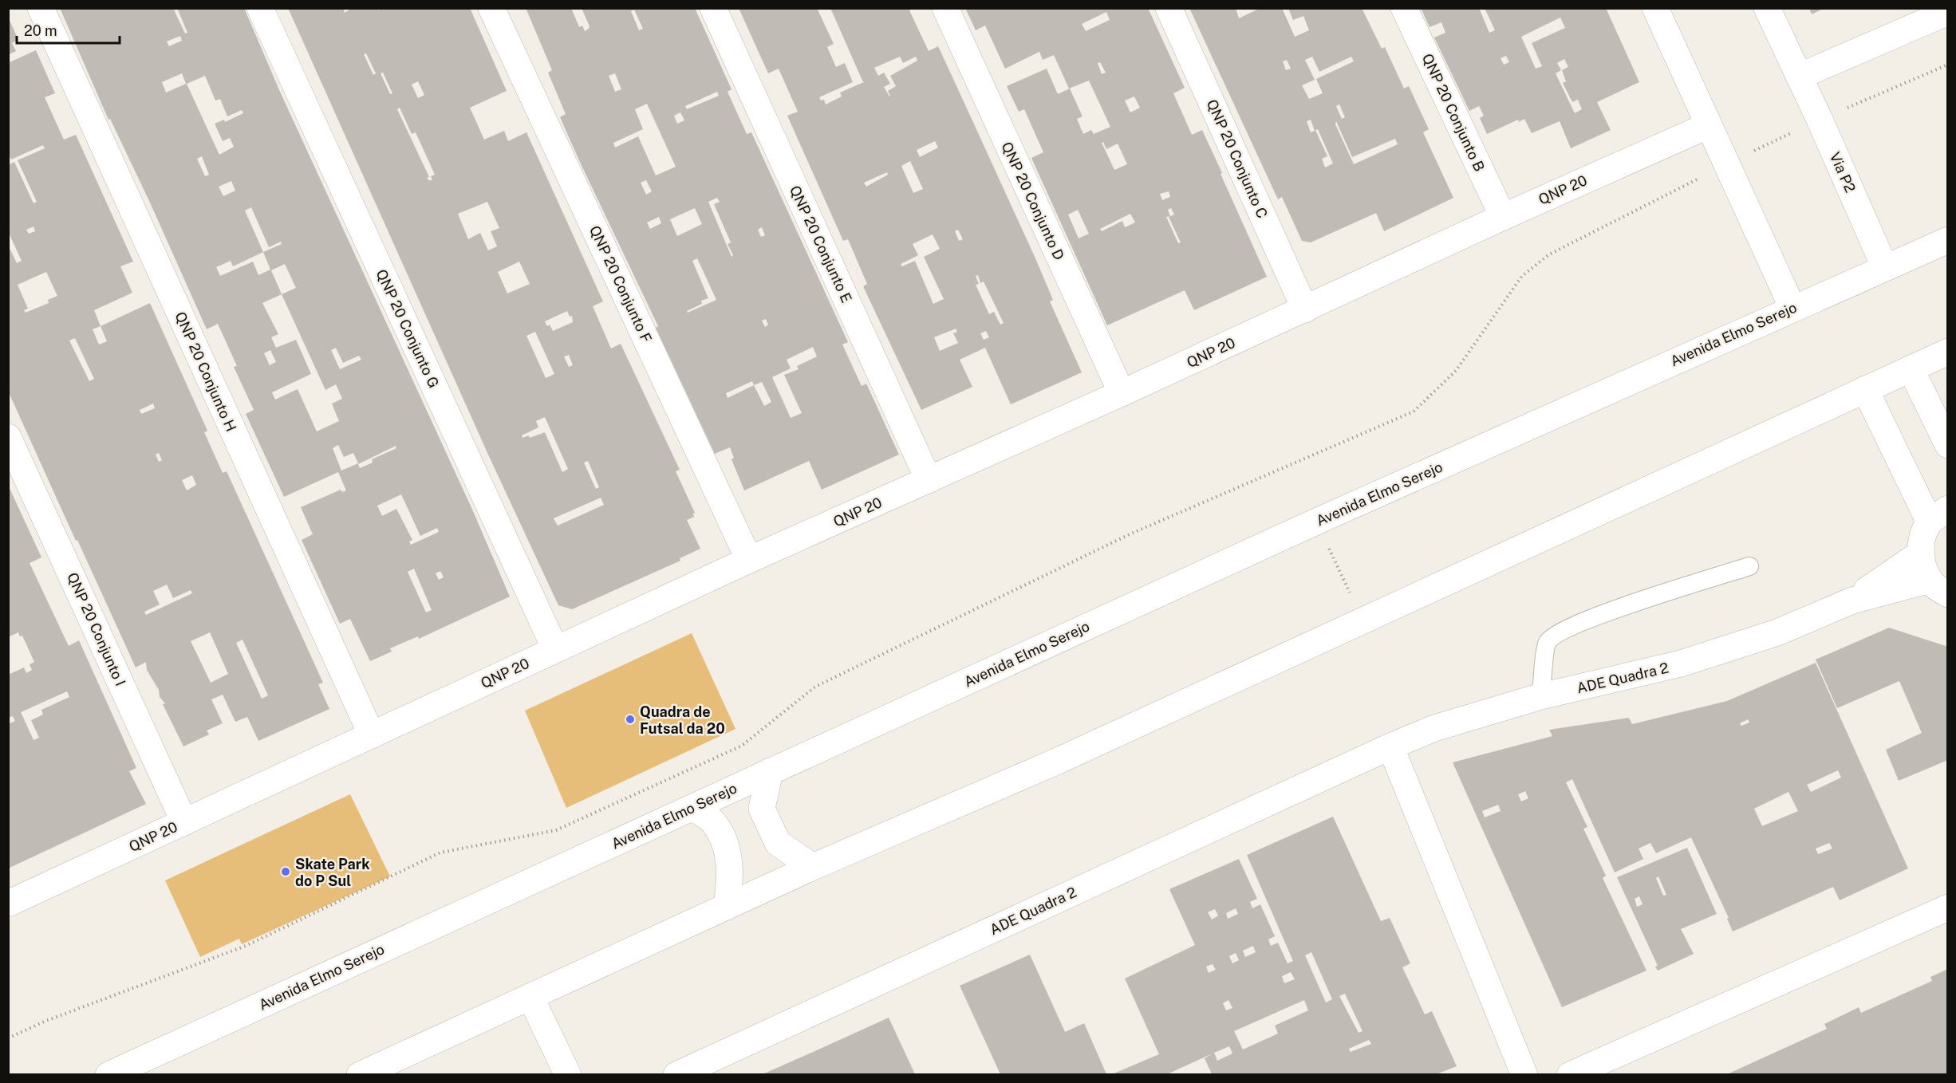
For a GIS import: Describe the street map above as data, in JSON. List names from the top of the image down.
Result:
{
  "streets": {
    "street": [
      "QNP 20 Conjunto B",
      "QNP 20 Conjunto C",
      "Via P2",
      "QNP 20",
      "QNP 20 Conjunto D",
      "QNP 20 Conjunto E",
      "QNP 20 Conjunto F",
      "QNP 20 Conjunto G",
      "Avenida Elmo Serejo",
      "QNP 20 Conjunto H",
      "QNP 20 Conjunto I",
      "ADE Quadra 2"
    ]
  },
  "crossings": [
    ["QNP 20 Conjunto B", "QNP 20"],
    ["QNP 20 Conjunto C", "QNP 20"],
    ["Via P2", "Avenida Elmo Serejo"],
    ["QNP 20", "QNP 20 Conjunto D"],
    ["QNP 20", "QNP 20 Conjunto E"],
    ["QNP 20", "QNP 20 Conjunto F"],
    ["QNP 20", "QNP 20 Conjunto G"],
    ["QNP 20", "QNP 20 Conjunto H"],
    ["QNP 20", "QNP 20 Conjunto I"]
  ],
  "places": ["Quadra de Futsal da 20", "Skate Park do P Sul"],
  "scale_bar": "20 m"
}
